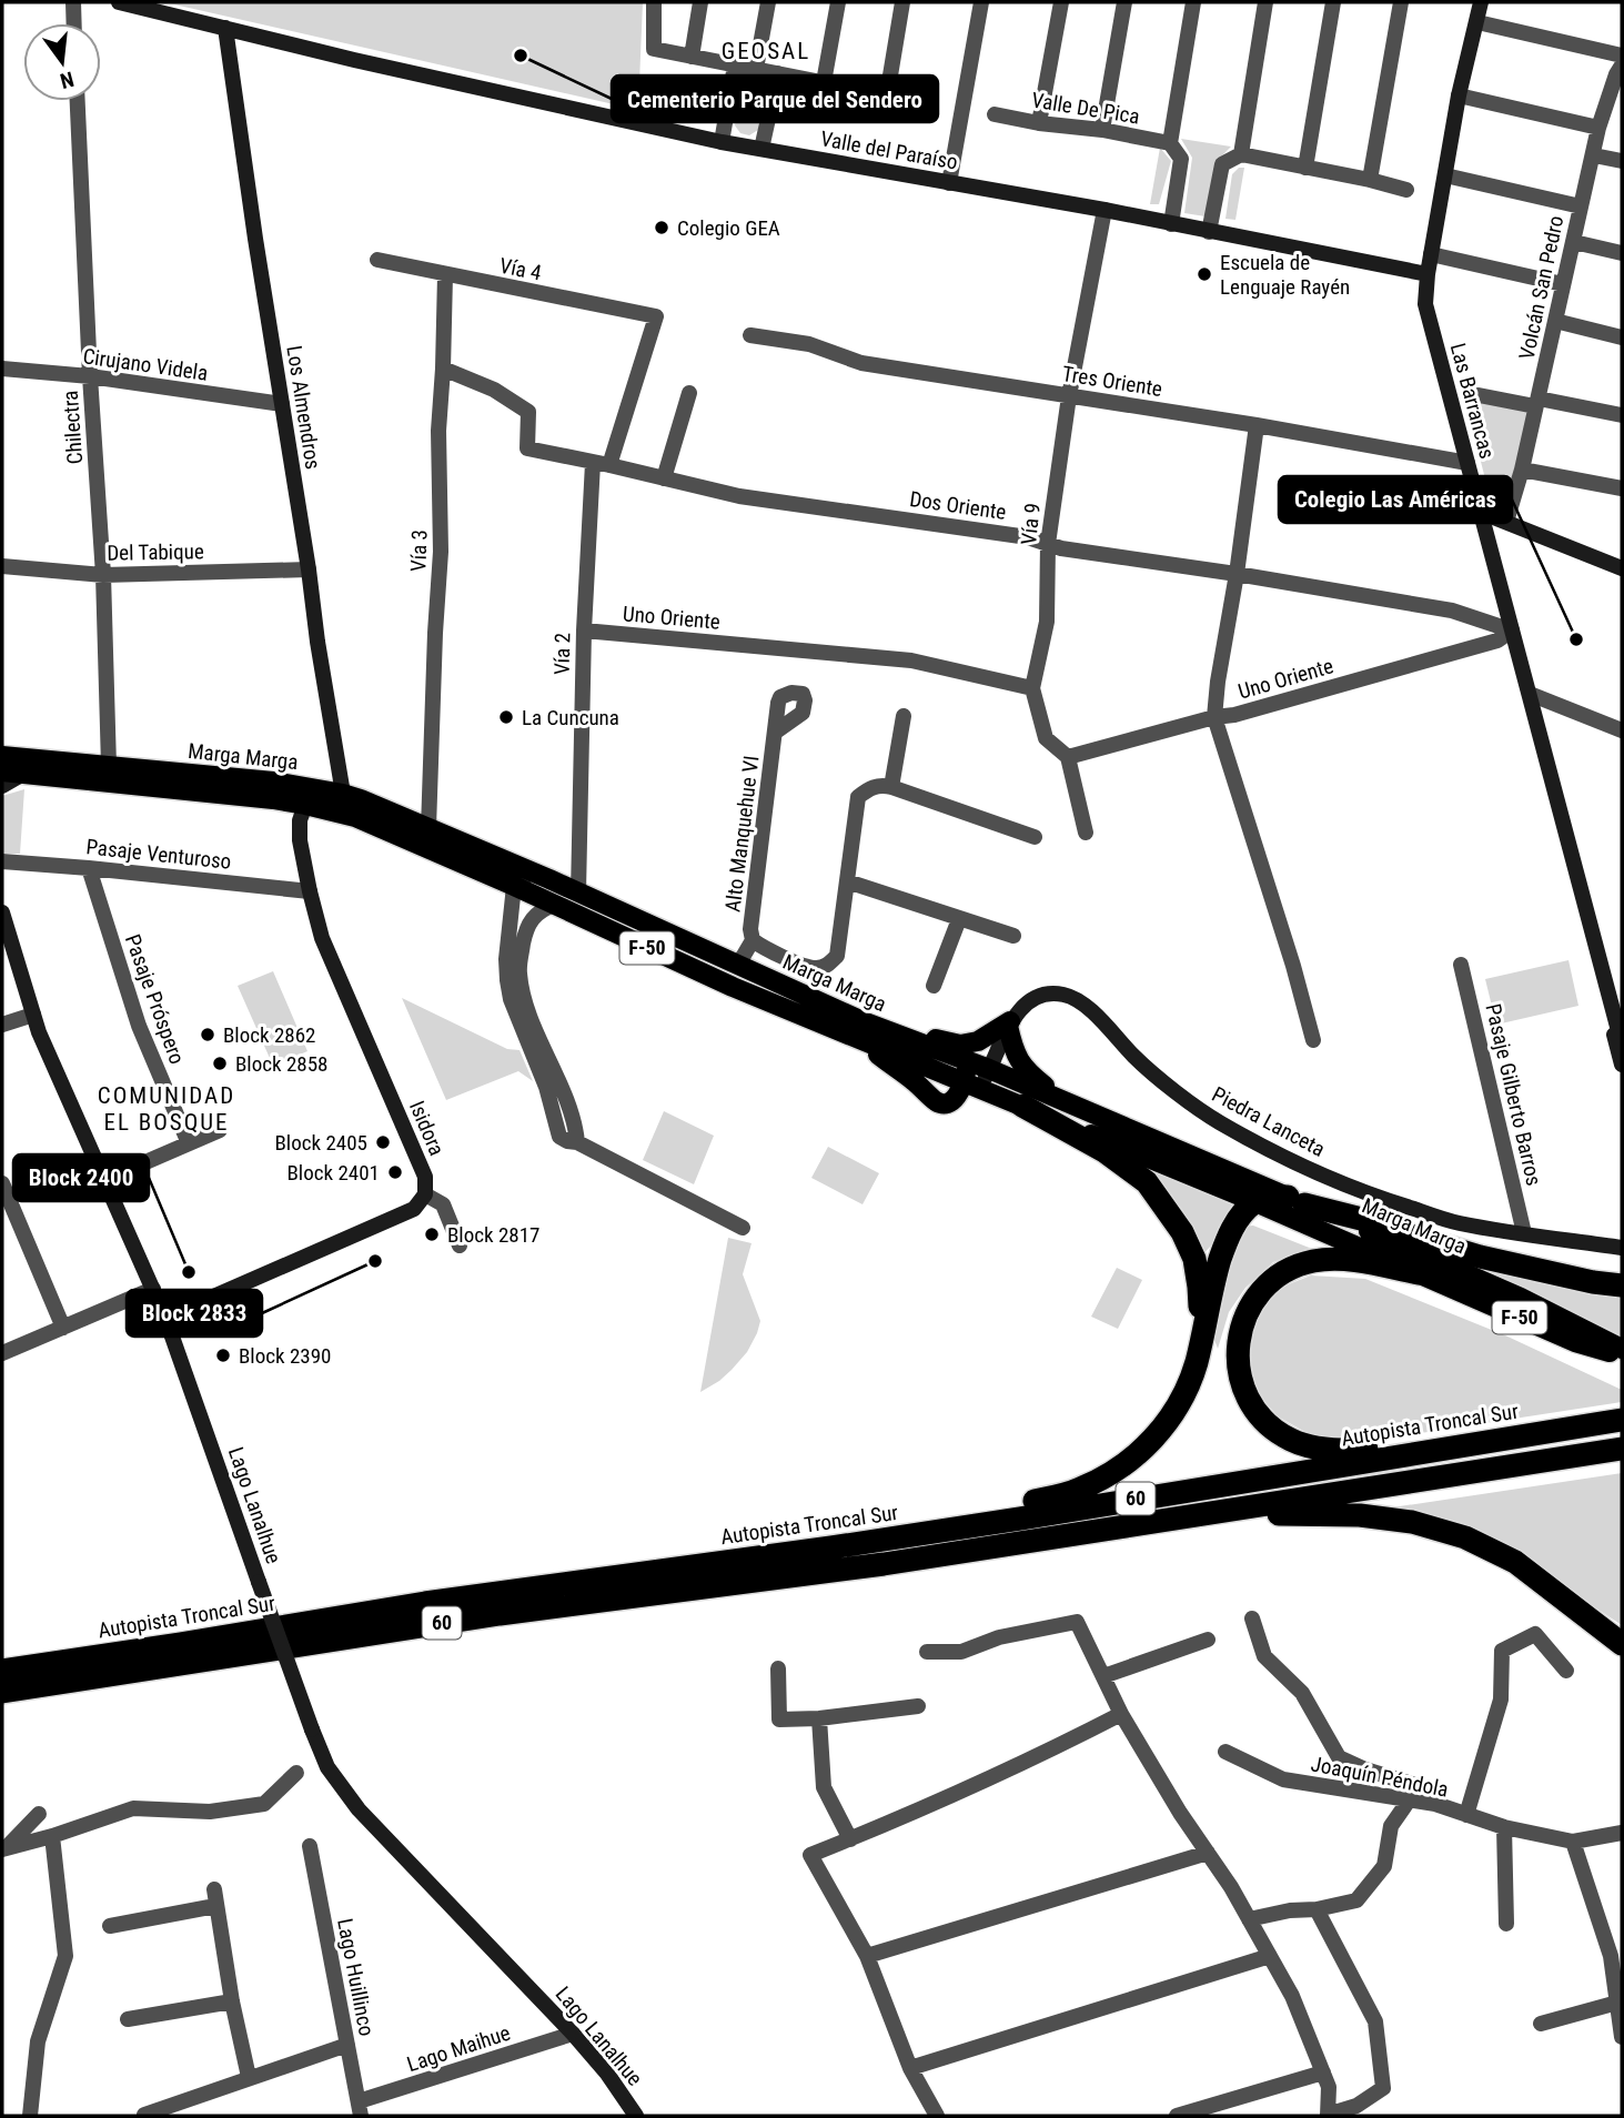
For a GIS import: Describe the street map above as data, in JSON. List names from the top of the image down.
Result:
{
  "streets": {
    "highway": ["Autopista Troncal Sur", "60"],
    "main road": ["Marga Marga", "F-50"],
    "street": [
      "Valle De Pica",
      "Valle del Paraíso",
      "Vía 4",
      "Volcán San Pedro",
      "Cirujano Videla",
      "Tres Oriente",
      "Las Barrancas",
      "Los Almendros",
      "Chilectra",
      "Dos Oriente",
      "Vía 9",
      "Vía 3",
      "Del Tabique",
      "Uno Oriente",
      "Vía 2",
      "Alto Manquehue VI",
      "Pasaje Venturoso",
      "Pasaje Próspero",
      "Pasaje Gilberto Barros",
      "Piedra Lanceta",
      "Isidora",
      "Lago Lanalhue",
      "Joaquín Péndola",
      "Lago Huillinco",
      "Lago Maihue"
    ]
  },
  "crossings": [
    ["Valle del Paraíso", "Las Barrancas"],
    ["Valle del Paraíso", "Los Almendros"],
    ["Valle del Paraíso", "Vía 9"],
    ["Vía 4", "Vía 3"],
    ["Vía 4", "Vía 2"],
    ["Cirujano Videla", "Los Almendros"],
    ["Cirujano Videla", "Chilectra"],
    ["Tres Oriente", "Las Barrancas"],
    ["Tres Oriente", "Vía 9"],
    ["Las Barrancas", "Dos Oriente"],
    ["Las Barrancas", "Uno Oriente"],
    ["Los Almendros", "Del Tabique"],
    ["Los Almendros", "Marga Marga"],
    ["Chilectra", "Del Tabique"],
    ["Chilectra", "Marga Marga"],
    ["Dos Oriente", "Vía 9"],
    ["Dos Oriente", "Vía 3"],
    ["Dos Oriente", "Uno Oriente"],
    ["Dos Oriente", "Vía 2"],
    ["Vía 9", "Uno Oriente"],
    ["Vía 3", "Marga Marga"],
    ["Uno Oriente", "Vía 2"],
    ["Vía 2", "Marga Marga"],
    ["Marga Marga", "Alto Manquehue VI"],
    ["Marga Marga", "Piedra Lanceta"],
    ["Marga Marga", "Isidora"],
    ["Pasaje Venturoso", "Pasaje Próspero"],
    ["Pasaje Venturoso", "Isidora"],
    ["Pasaje Gilberto Barros", "Piedra Lanceta"],
    ["Lago Lanalhue", "Lago Maihue"],
    ["Lago Huillinco", "Lago Maihue"]
  ],
  "districts": ["GEOSAL", "COMUNIDAD EL BOSQUE"],
  "places": [
    "Cementerio Parque del Sendero",
    "Colegio GEA",
    "Escuela de Lenguaje Rayén",
    "Colegio Las Américas",
    "La Cuncuna",
    "Block 2862",
    "Block 2858",
    "Block 2405",
    "Block 2401",
    "Block 2817",
    "Block 2833",
    "Block 2400",
    "Block 2390"
  ],
  "north": "bottom"
}
